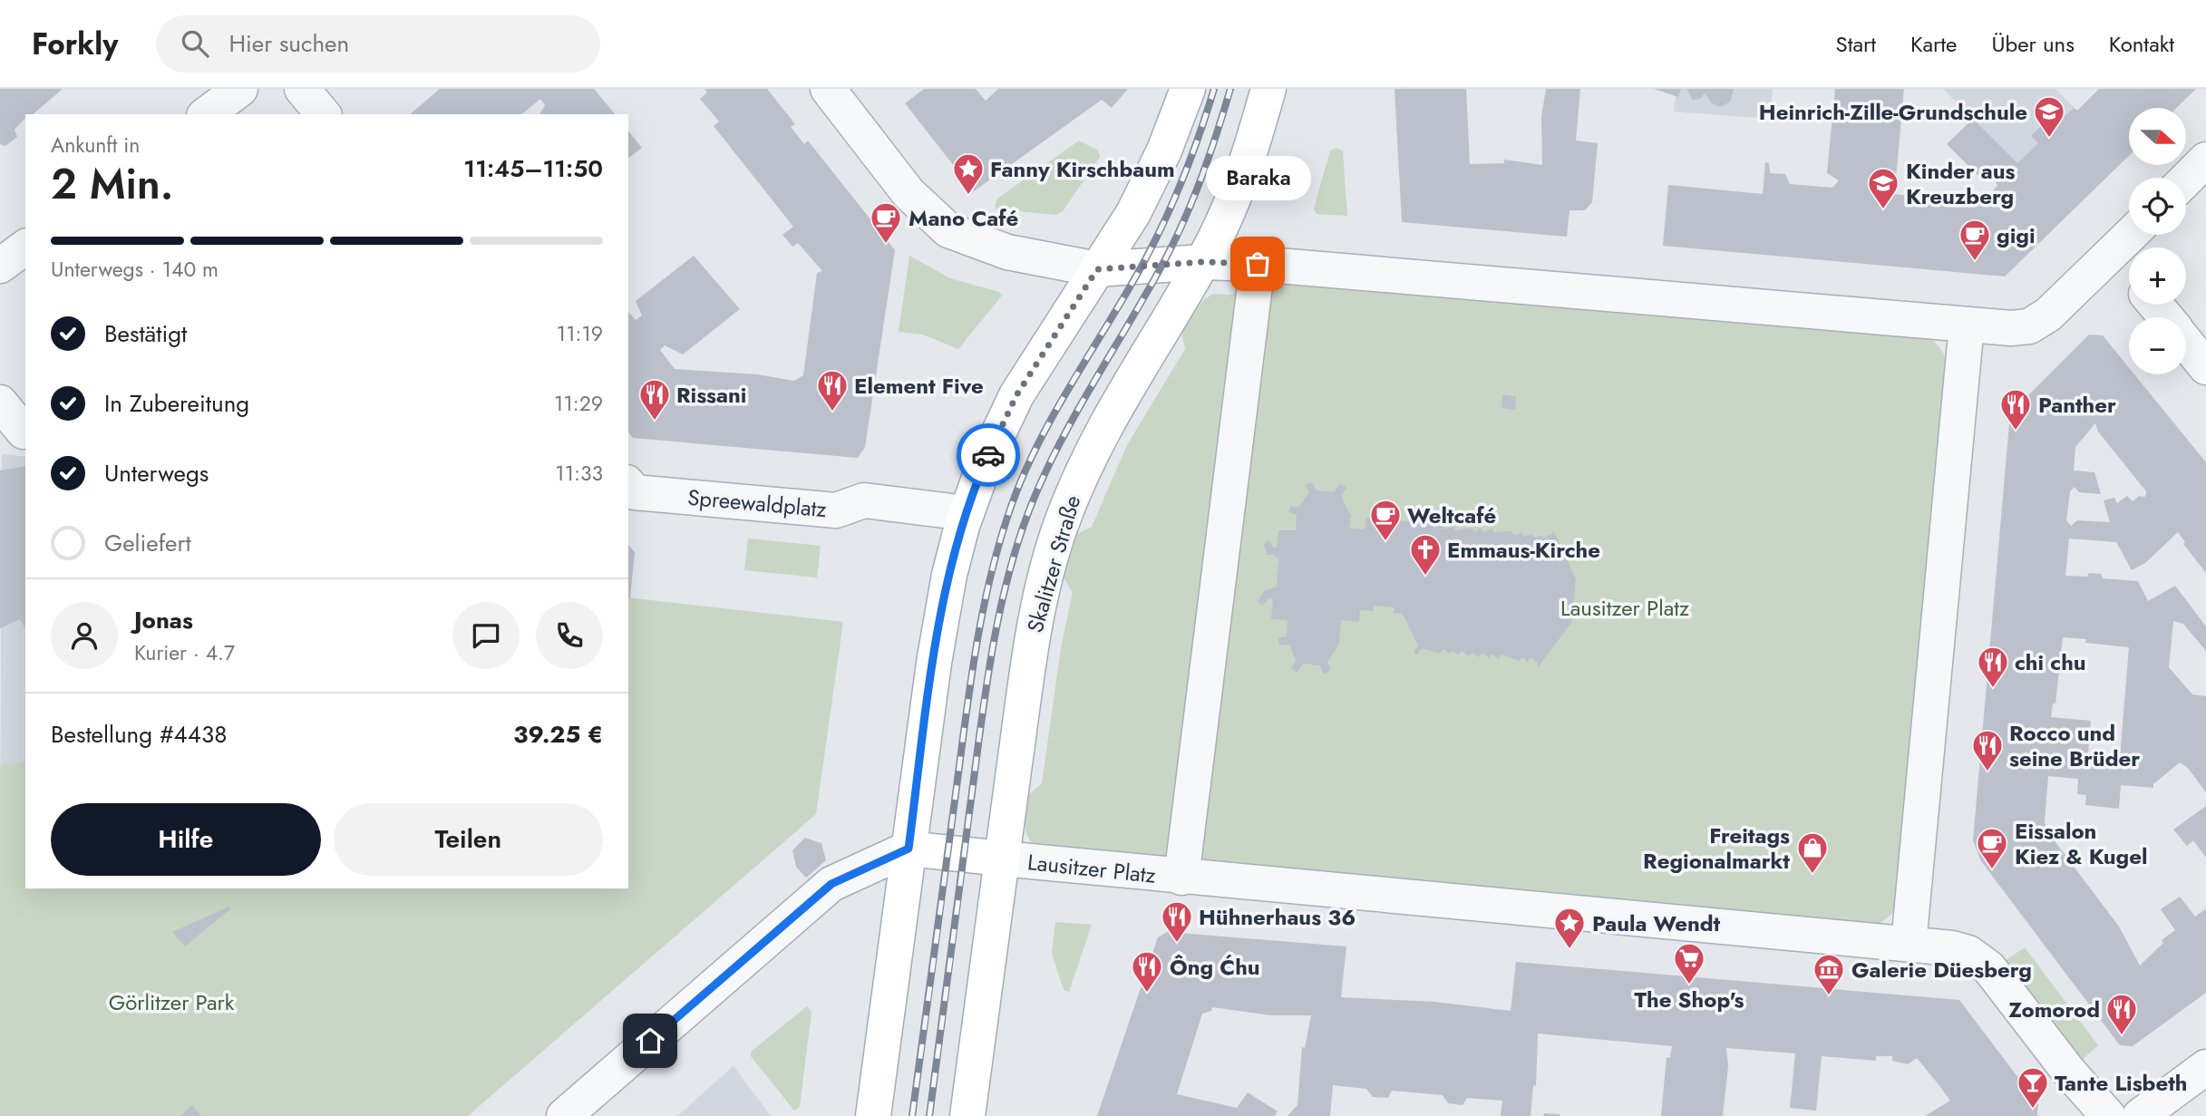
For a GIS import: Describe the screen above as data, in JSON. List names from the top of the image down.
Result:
{
  "streets": {
    "main road": ["Skalitzer Straße"],
    "street": ["Spreewaldplatz", "Lausitzer Platz"]
  },
  "crossings": [
    ["Skalitzer Straße", "Lausitzer Platz"]
  ],
  "parks": ["Lausitzer Platz", "Görlitzer Park"],
  "places": {
    "school or university": ["Heinrich-Zille-Grundschule", "Kinder aus Kreuzberg"],
    "place": ["Fanny Kirschbaum", "Paula Wendt"],
    "cafe": [
      "Mano Café",
      "gigi",
      "Weltcafé",
      "Eissalon Kiez & Kugel"
    ],
    "other": ["Baraka"],
    "restaurant": [
      "Element Five",
      "Rissani",
      "Panther",
      "chi chu",
      "Rocco und seine Brüder",
      "Hühnerhaus 36",
      "Ông Ćhu",
      "Zomorod"
    ],
    "church": ["Emmaus-Kirche"],
    "shop": ["Freitags Regionalmarkt"],
    "supermarket": ["The Shop's"],
    "museum": ["Galerie Düesberg"],
    "bar": ["Tante Lisbeth"]
  },
  "north": "right",
  "page": {
    "header": "Forkly",
    "search": "Hier suchen",
    "nav": [
      "Start",
      "Karte",
      "Über uns",
      "Kontakt"
    ],
    "map_buttons": ["+", "−"],
    "heading": ["2 Min.", "Ankunft in", "11:45–11:50"],
    "panel": [
      "Jonas",
      "Kurier · 4.7",
      "Bestellung #4438",
      "39.25 €"
    ],
    "bubble": "Baraka",
    "bar": "Unterwegs · 140 m",
    "list": [
      ["Bestätigt", "11:19"],
      ["In Zubereitung", "11:29"],
      ["Unterwegs", "11:33"],
      "Geliefert"
    ],
    "buttons": ["Hilfe", "Teilen"]
  }
}
